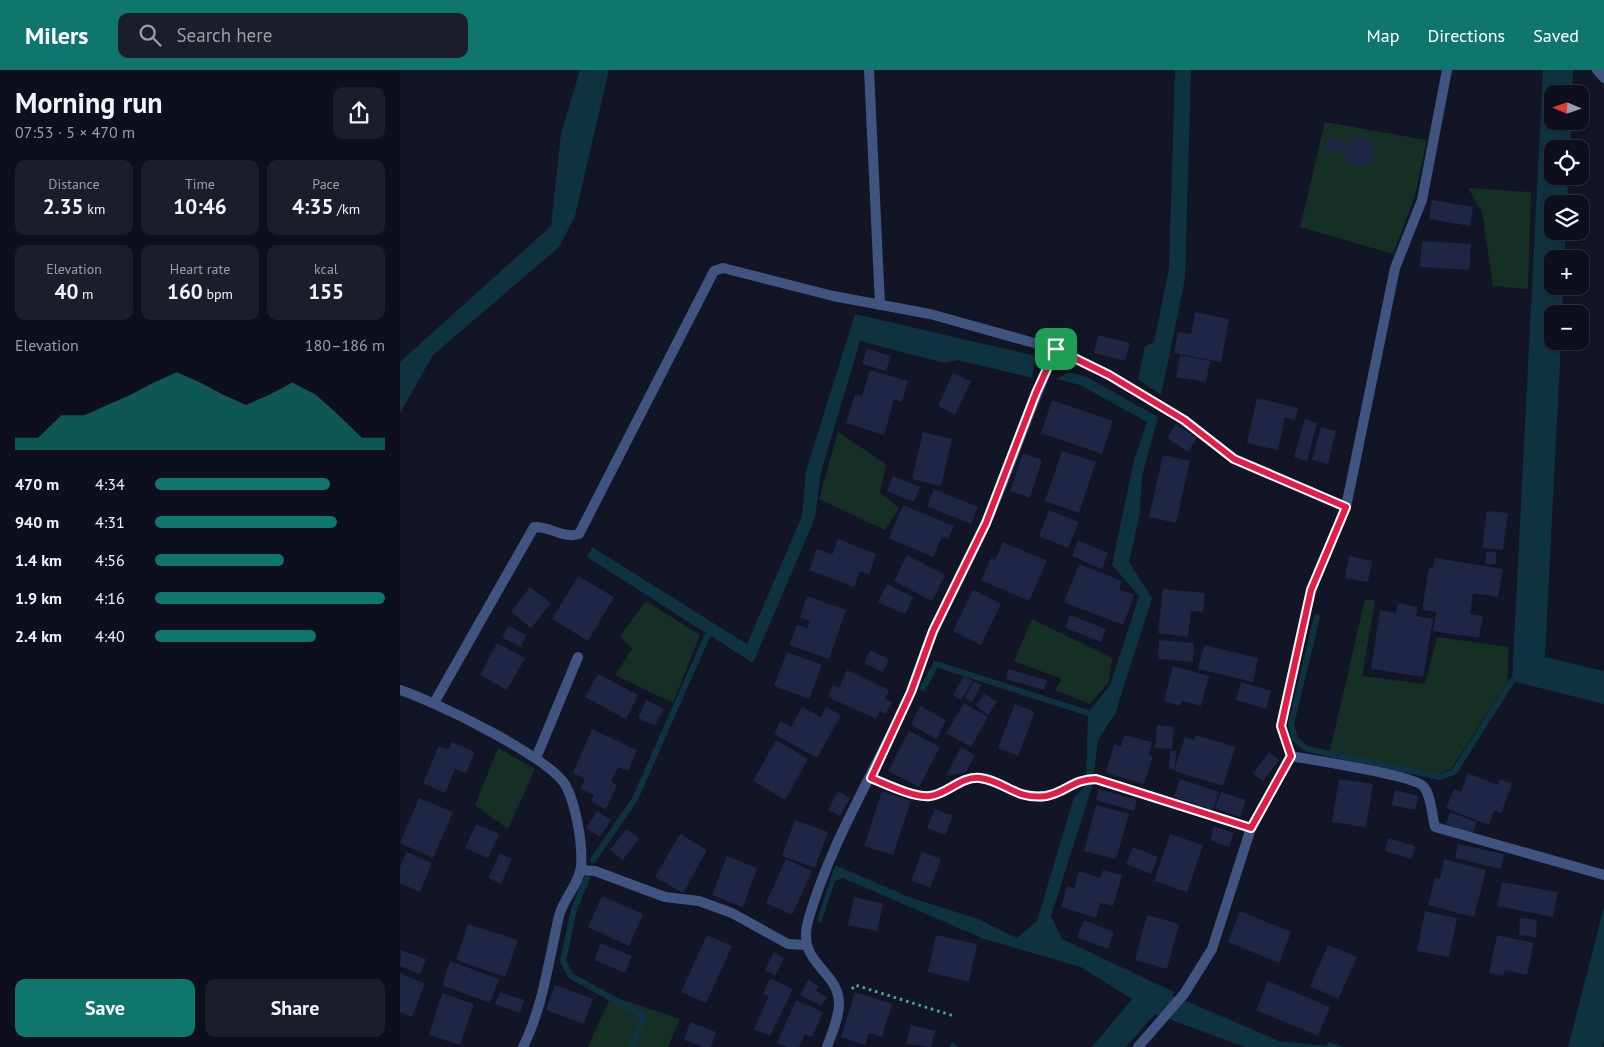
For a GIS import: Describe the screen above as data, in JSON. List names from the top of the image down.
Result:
{
  "north": "left",
  "page": {
    "header": "Milers",
    "search": "Search here",
    "nav": ["Map", "Directions", "Saved"],
    "heading": ["Morning run", "07:53 · 5 × 470 m"],
    "map_buttons": ["+", "−"],
    "stats": [
      ["Distance", "2.35 km"],
      ["Time", "10:46"],
      ["Pace", "4:35 /km"],
      ["Elevation", "40 m"],
      ["Heart rate", "160 bpm"],
      ["kcal", "155"]
    ],
    "chart": ["Elevation", "180–186 m"],
    "list": [
      {
        "name": "470 m",
        "note": "4:34"
      },
      {
        "name": "940 m",
        "note": "4:31"
      },
      {
        "name": "1.4 km",
        "note": "4:56"
      },
      {
        "name": "1.9 km",
        "note": "4:16"
      },
      {
        "name": "2.4 km",
        "note": "4:40"
      }
    ],
    "buttons": ["Save", "Share"]
  }
}
